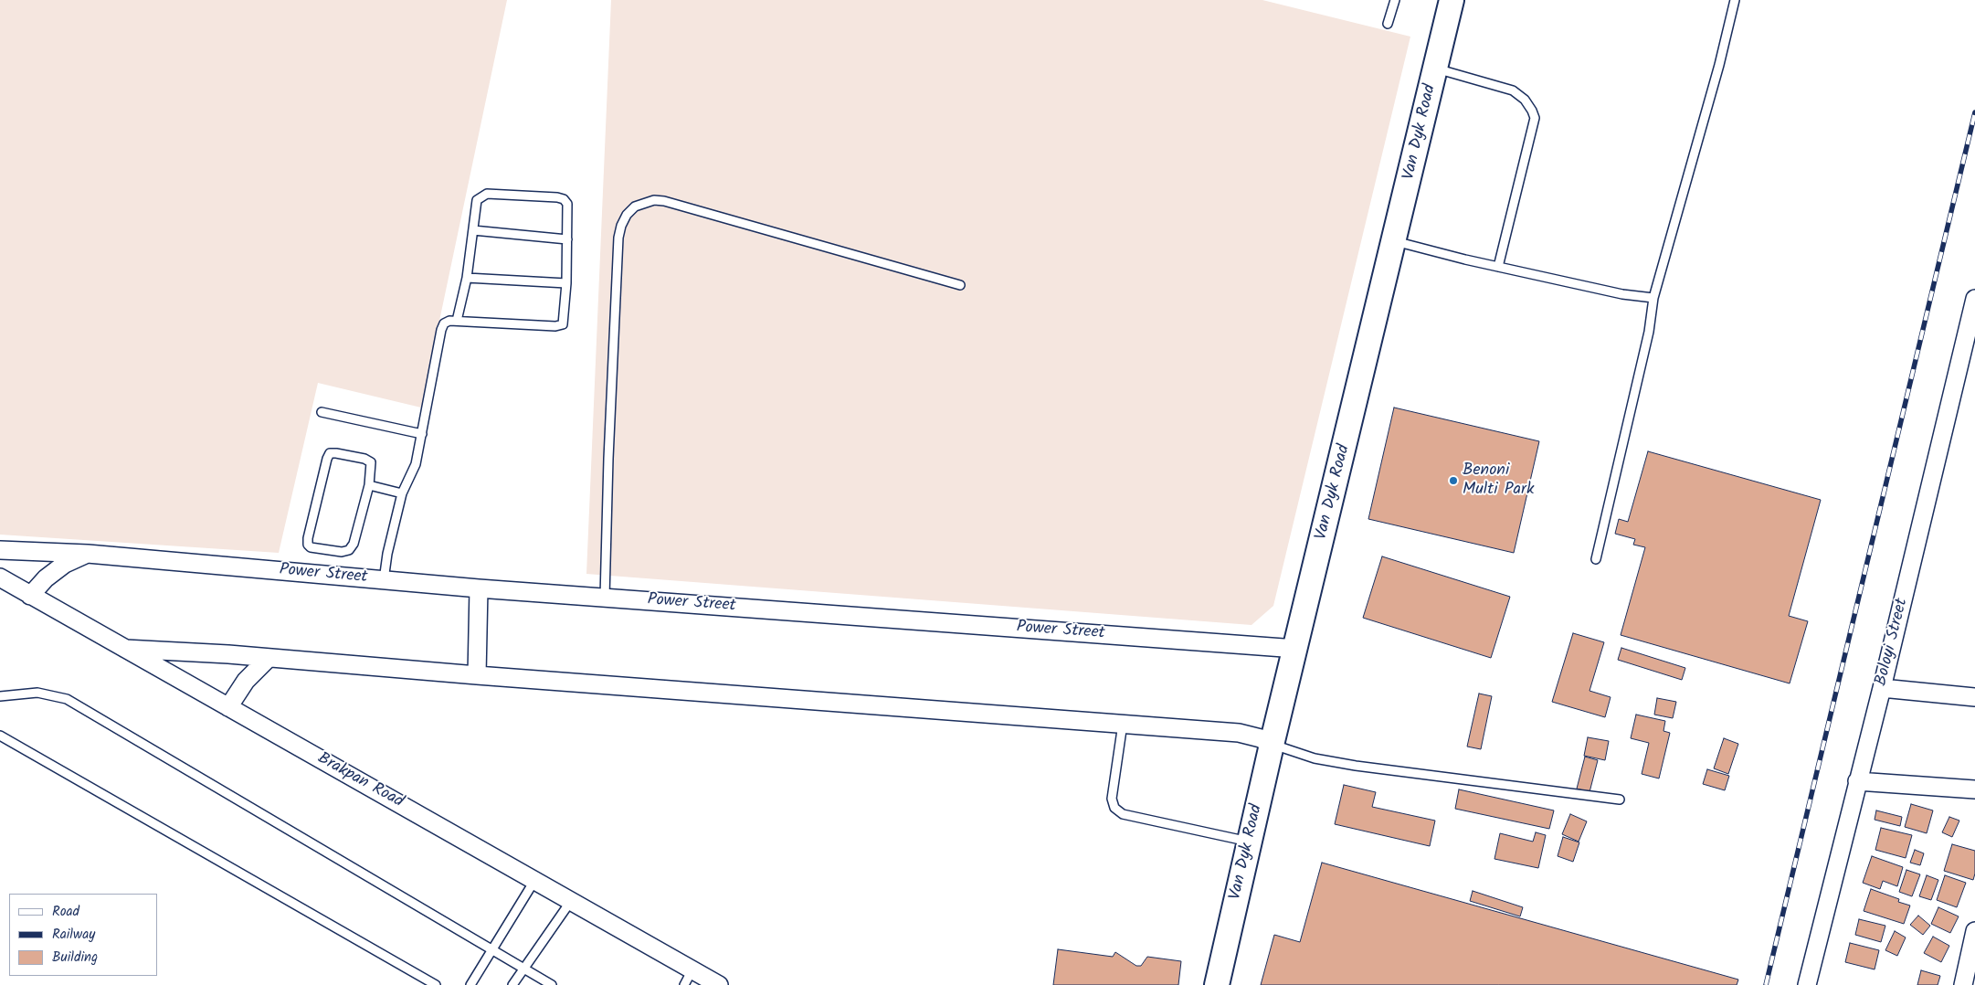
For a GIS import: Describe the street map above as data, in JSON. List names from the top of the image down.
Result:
{
  "streets": {
    "main road": ["Van Dyk Road"],
    "street": ["Power Street", "Boloyi Street", "Brakpan Road"]
  },
  "crossings": [
    ["Van Dyk Road", "Power Street"]
  ],
  "places": ["Benoni Multi Park"],
  "legend": ["Road", "Railway", "Building"]
}
